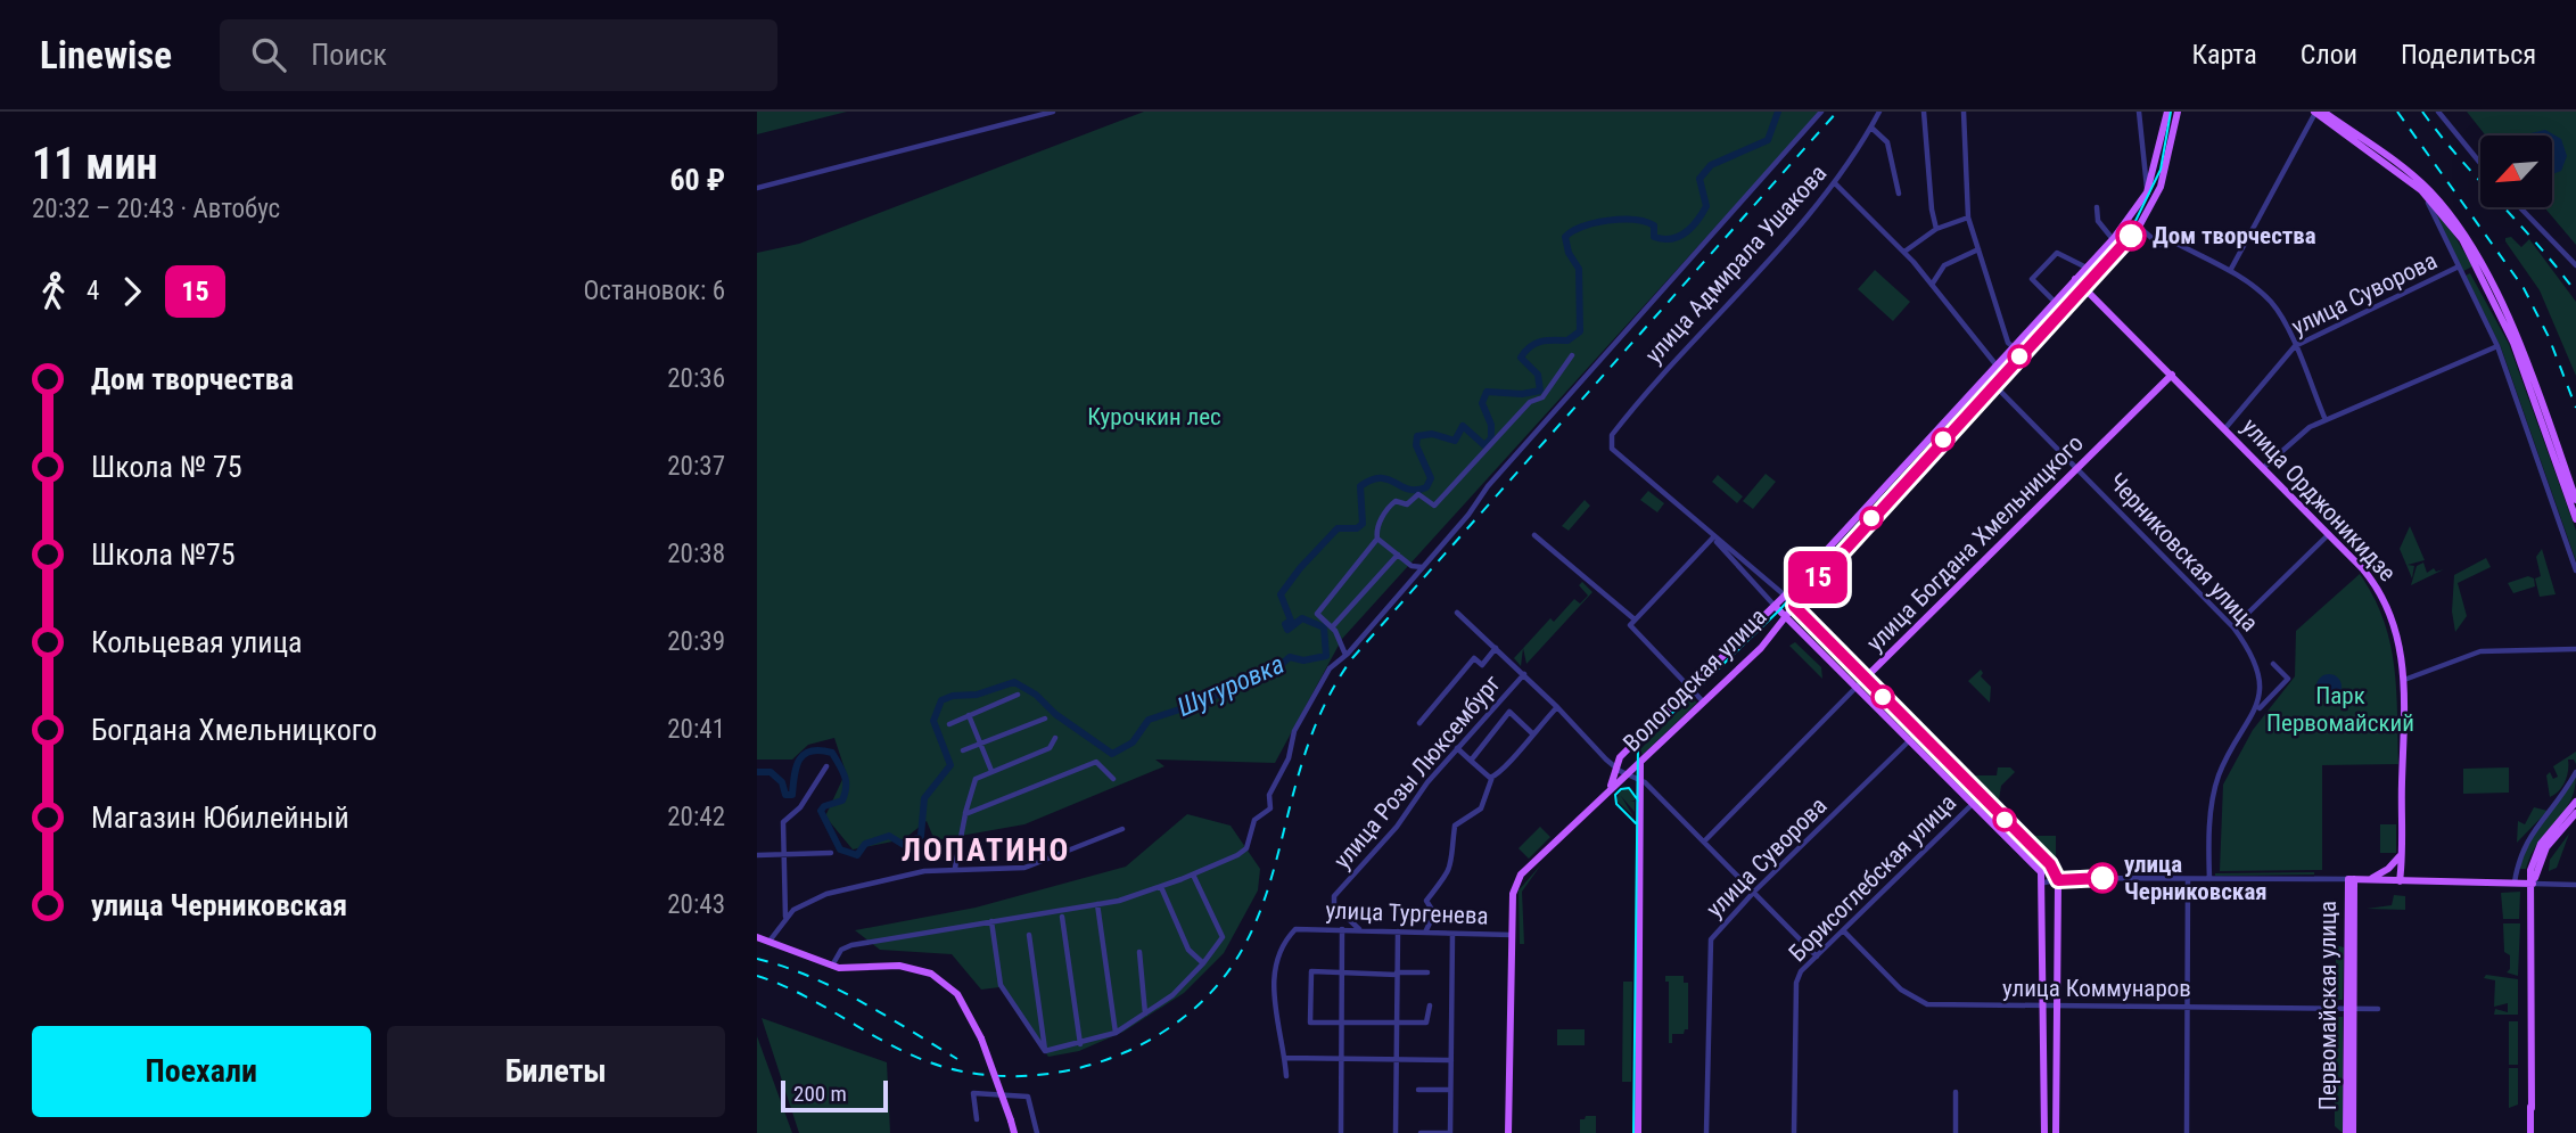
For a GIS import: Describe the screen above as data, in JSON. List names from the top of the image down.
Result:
{
  "streets": {
    "main road": [
      "улица Орджоникидзе",
      "улица Богдана Хмельницкого",
      "Вологодская улица",
      "Первомайская улица"
    ],
    "street": [
      "улица Адмирала Ушакова",
      "улица Суворова",
      "Черниковская улица",
      "улица Розы Люксембург",
      "Борисоглебская улица",
      "улица Тургенева",
      "улица Коммунаров"
    ]
  },
  "crossings": [
    ["улица Суворова", "улица Орджоникидзе"],
    ["улица Орджоникидзе", "улица Богдана Хмельницкого"],
    ["улица Орджоникидзе", "Вологодская улица"],
    ["улица Богдана Хмельницкого", "Черниковская улица"],
    ["Черниковская улица", "Вологодская улица"],
    ["Вологодская улица", "улица Тургенева"],
    ["улица Розы Люксембург", "улица Тургенева"],
    ["Борисоглебская улица", "улица Коммунаров"],
    ["улица Коммунаров", "Первомайская улица"]
  ],
  "districts": ["ЛОПАТИНО"],
  "water": ["Шугуровка"],
  "parks": ["Курочкин лес", "Парк Первомайский"],
  "places": ["Дом творчества", "улица Черниковская"],
  "lines": ["bus line 15"],
  "scale_bar": "200 m",
  "north": "bottom left",
  "page": {
    "header": "Linewise",
    "search": "Поиск",
    "nav": ["Карта", "Слои", "Поделиться"],
    "heading": ["11 мин", "20:32 – 20:43 · Автобус", "60 ₽"],
    "on_map": "15",
    "legs": ["4", "15", "Остановок: 6"],
    "list": [
      {
        "name": "Дом творчества",
        "value": "20:36"
      },
      {
        "name": "Школа № 75",
        "value": "20:37"
      },
      {
        "name": "Школа №75",
        "value": "20:38"
      },
      {
        "name": "Кольцевая улица",
        "value": "20:39"
      },
      {
        "name": "Богдана Хмельницкого",
        "value": "20:41"
      },
      {
        "name": "Магазин Юбилейный",
        "value": "20:42"
      },
      {
        "name": "улица Черниковская",
        "value": "20:43"
      }
    ],
    "buttons": ["Поехали", "Билеты"],
    "scale": "200 m"
  }
}
